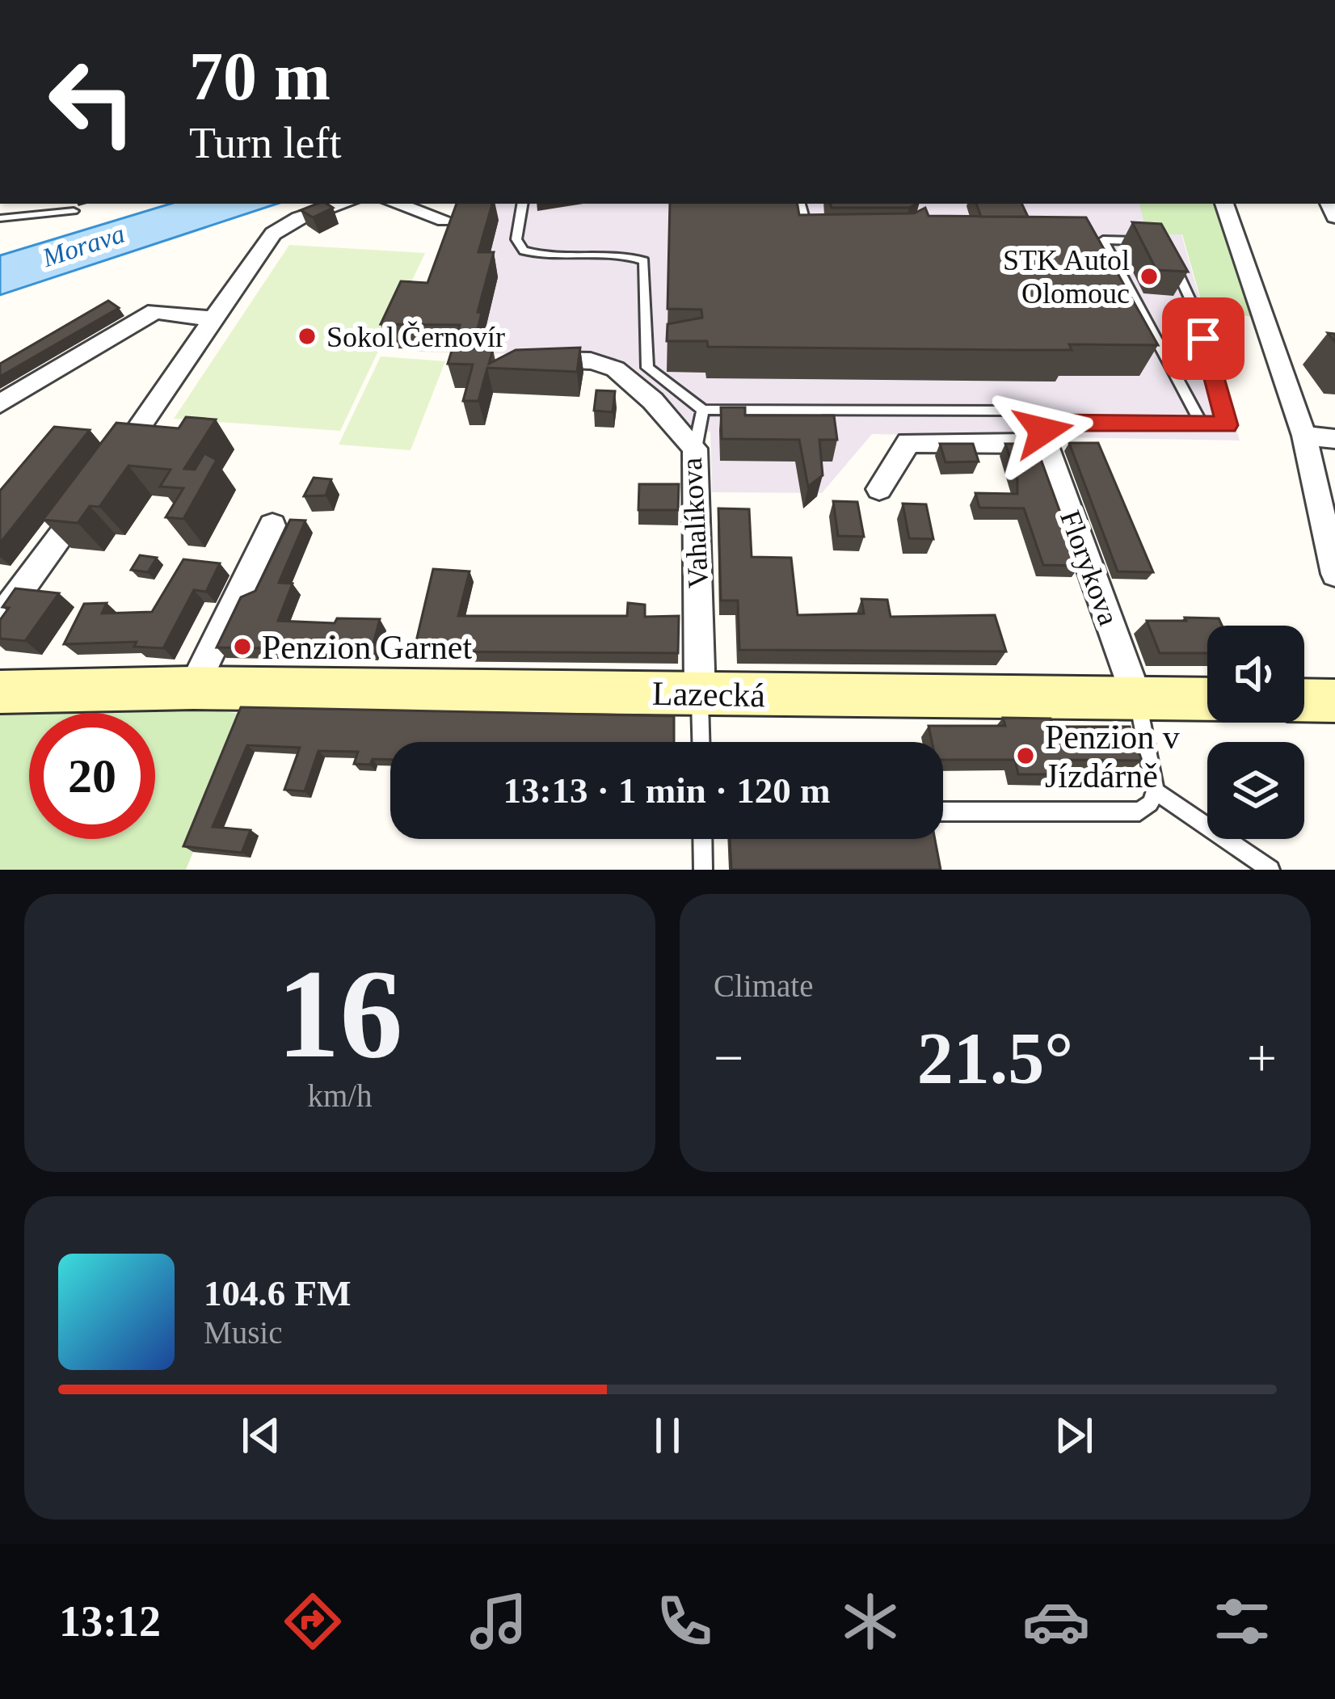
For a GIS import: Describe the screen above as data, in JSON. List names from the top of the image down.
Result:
{
  "streets": {
    "main road": ["Lazecká"],
    "street": ["Vahalíkova", "Florykova"]
  },
  "crossings": [
    ["Vahalíkova", "Lazecká"],
    ["Florykova", "Lazecká"]
  ],
  "water": ["Morava"],
  "places": [
    "STK Autol Olomouc",
    "Sokol Černovír",
    "Penzion Garnet",
    "Penzion v Jízdárně"
  ],
  "page": {
    "turn": ["70 m", "Turn left"],
    "limit": "20",
    "trip": "13:13 · 1 min · 120 m",
    "tile": [
      ["16", "km/h"],
      "Climate"
    ],
    "heat": ["−", "21.5°", "+"],
    "song": ["104.6 FM", "Music"],
    "tabs": "13:12"
  }
}
